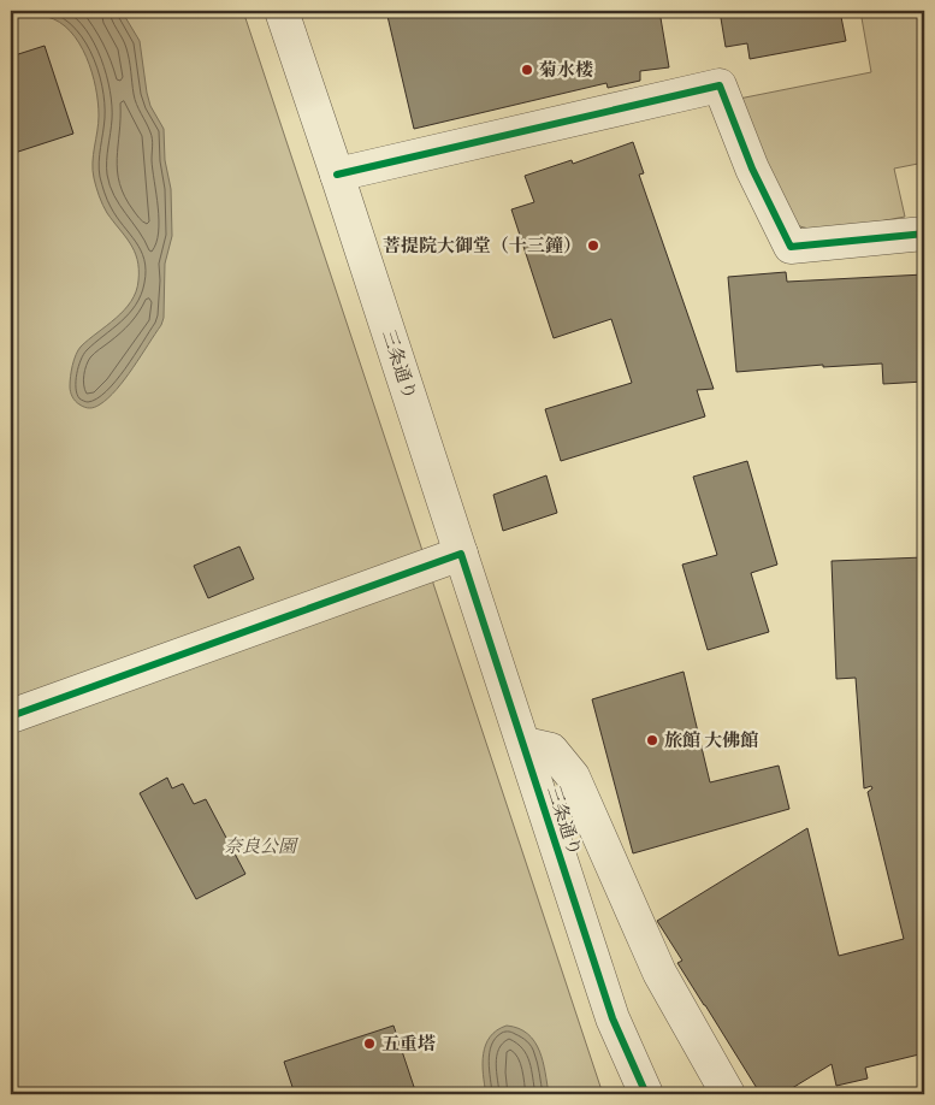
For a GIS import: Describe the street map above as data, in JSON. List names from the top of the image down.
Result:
{
  "streets": {
    "street": ["三条通り"]
  },
  "parks": ["奈良公園"],
  "places": [
    "菊水楼",
    "菩提院大御堂（十三鐘）",
    "旅館 大佛館",
    "五重塔"
  ]
}
